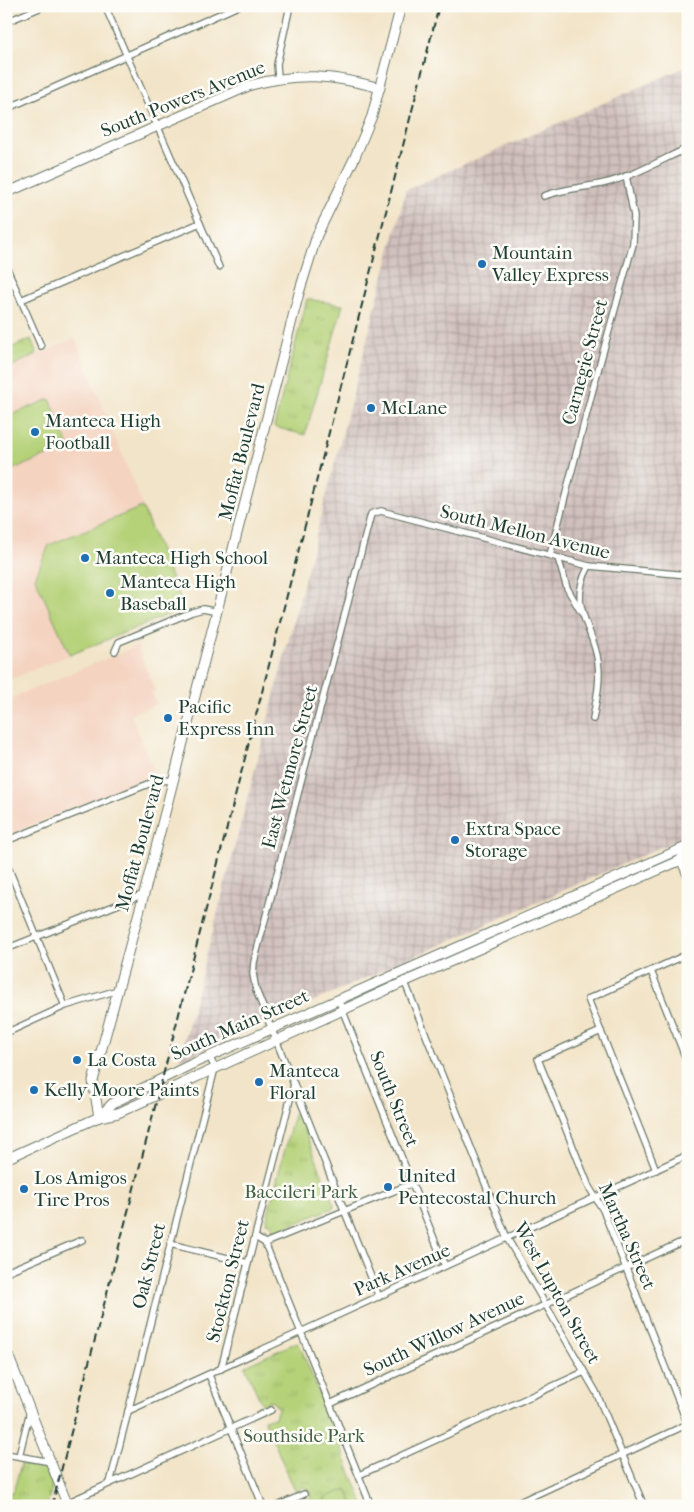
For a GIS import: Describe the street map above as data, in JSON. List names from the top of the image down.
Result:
{
  "streets": {
    "main road": ["South Powers Avenue", "Moffat Boulevard", "South Main Street"],
    "street": [
      "Carnegie Street",
      "South Mellon Avenue",
      "East Wetmore Street",
      "South Street",
      "Martha Street",
      "Oak Street",
      "Park Avenue",
      "Stockton Street",
      "West Lupton Street",
      "South Willow Avenue"
    ]
  },
  "crossings": [
    ["South Powers Avenue", "Moffat Boulevard"],
    ["Carnegie Street", "South Mellon Avenue"],
    ["Moffat Boulevard", "South Main Street"],
    ["South Mellon Avenue", "East Wetmore Street"],
    ["East Wetmore Street", "South Main Street"],
    ["East Wetmore Street", "Park Avenue"],
    ["East Wetmore Street", "Stockton Street"],
    ["South Main Street", "South Street"],
    ["South Main Street", "Oak Street"],
    ["South Main Street", "West Lupton Street"],
    ["South Street", "Park Avenue"],
    ["Martha Street", "Park Avenue"],
    ["Martha Street", "South Willow Avenue"],
    ["Oak Street", "Park Avenue"],
    ["Park Avenue", "Stockton Street"],
    ["Park Avenue", "West Lupton Street"],
    ["West Lupton Street", "South Willow Avenue"]
  ],
  "parks": ["Baccileri Park", "Southside Park"],
  "places": [
    "Mountain Valley Express",
    "McLane",
    "Manteca High Football",
    "Manteca High School",
    "Manteca High Baseball",
    "Pacific Express Inn",
    "Extra Space Storage",
    "La Costa",
    "Manteca Floral",
    "Kelly Moore Paints",
    "United Pentecostal Church",
    "Los Amigos Tire Pros"
  ]
}
